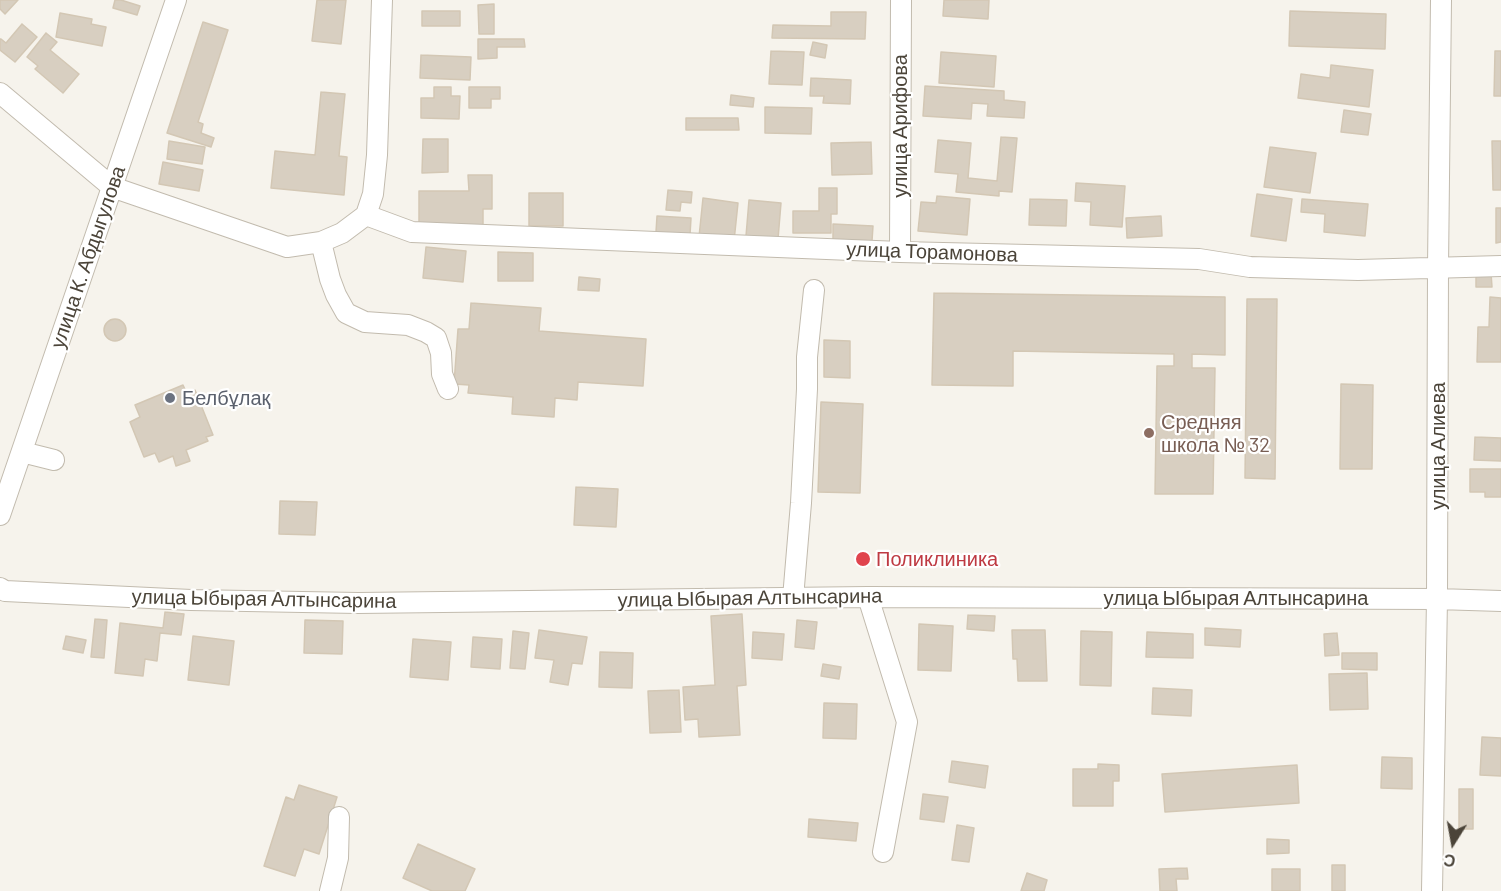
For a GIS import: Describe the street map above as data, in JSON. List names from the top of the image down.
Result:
{
  "streets": {
    "street": [
      "улица Арифова",
      "улица Торамонова",
      "улица К. Абдыгулова",
      "улица Алиева",
      "улица Ыбырая Алтынсарина"
    ]
  },
  "crossings": [
    ["улица Арифова", "улица Торамонова"],
    ["улица Торамонова", "улица Алиева"],
    ["улица Алиева", "улица Ыбырая Алтынсарина"]
  ],
  "places": ["Белбұлақ", "Средняя школа № 32", "Поликлиника"],
  "north": "bottom"
}
